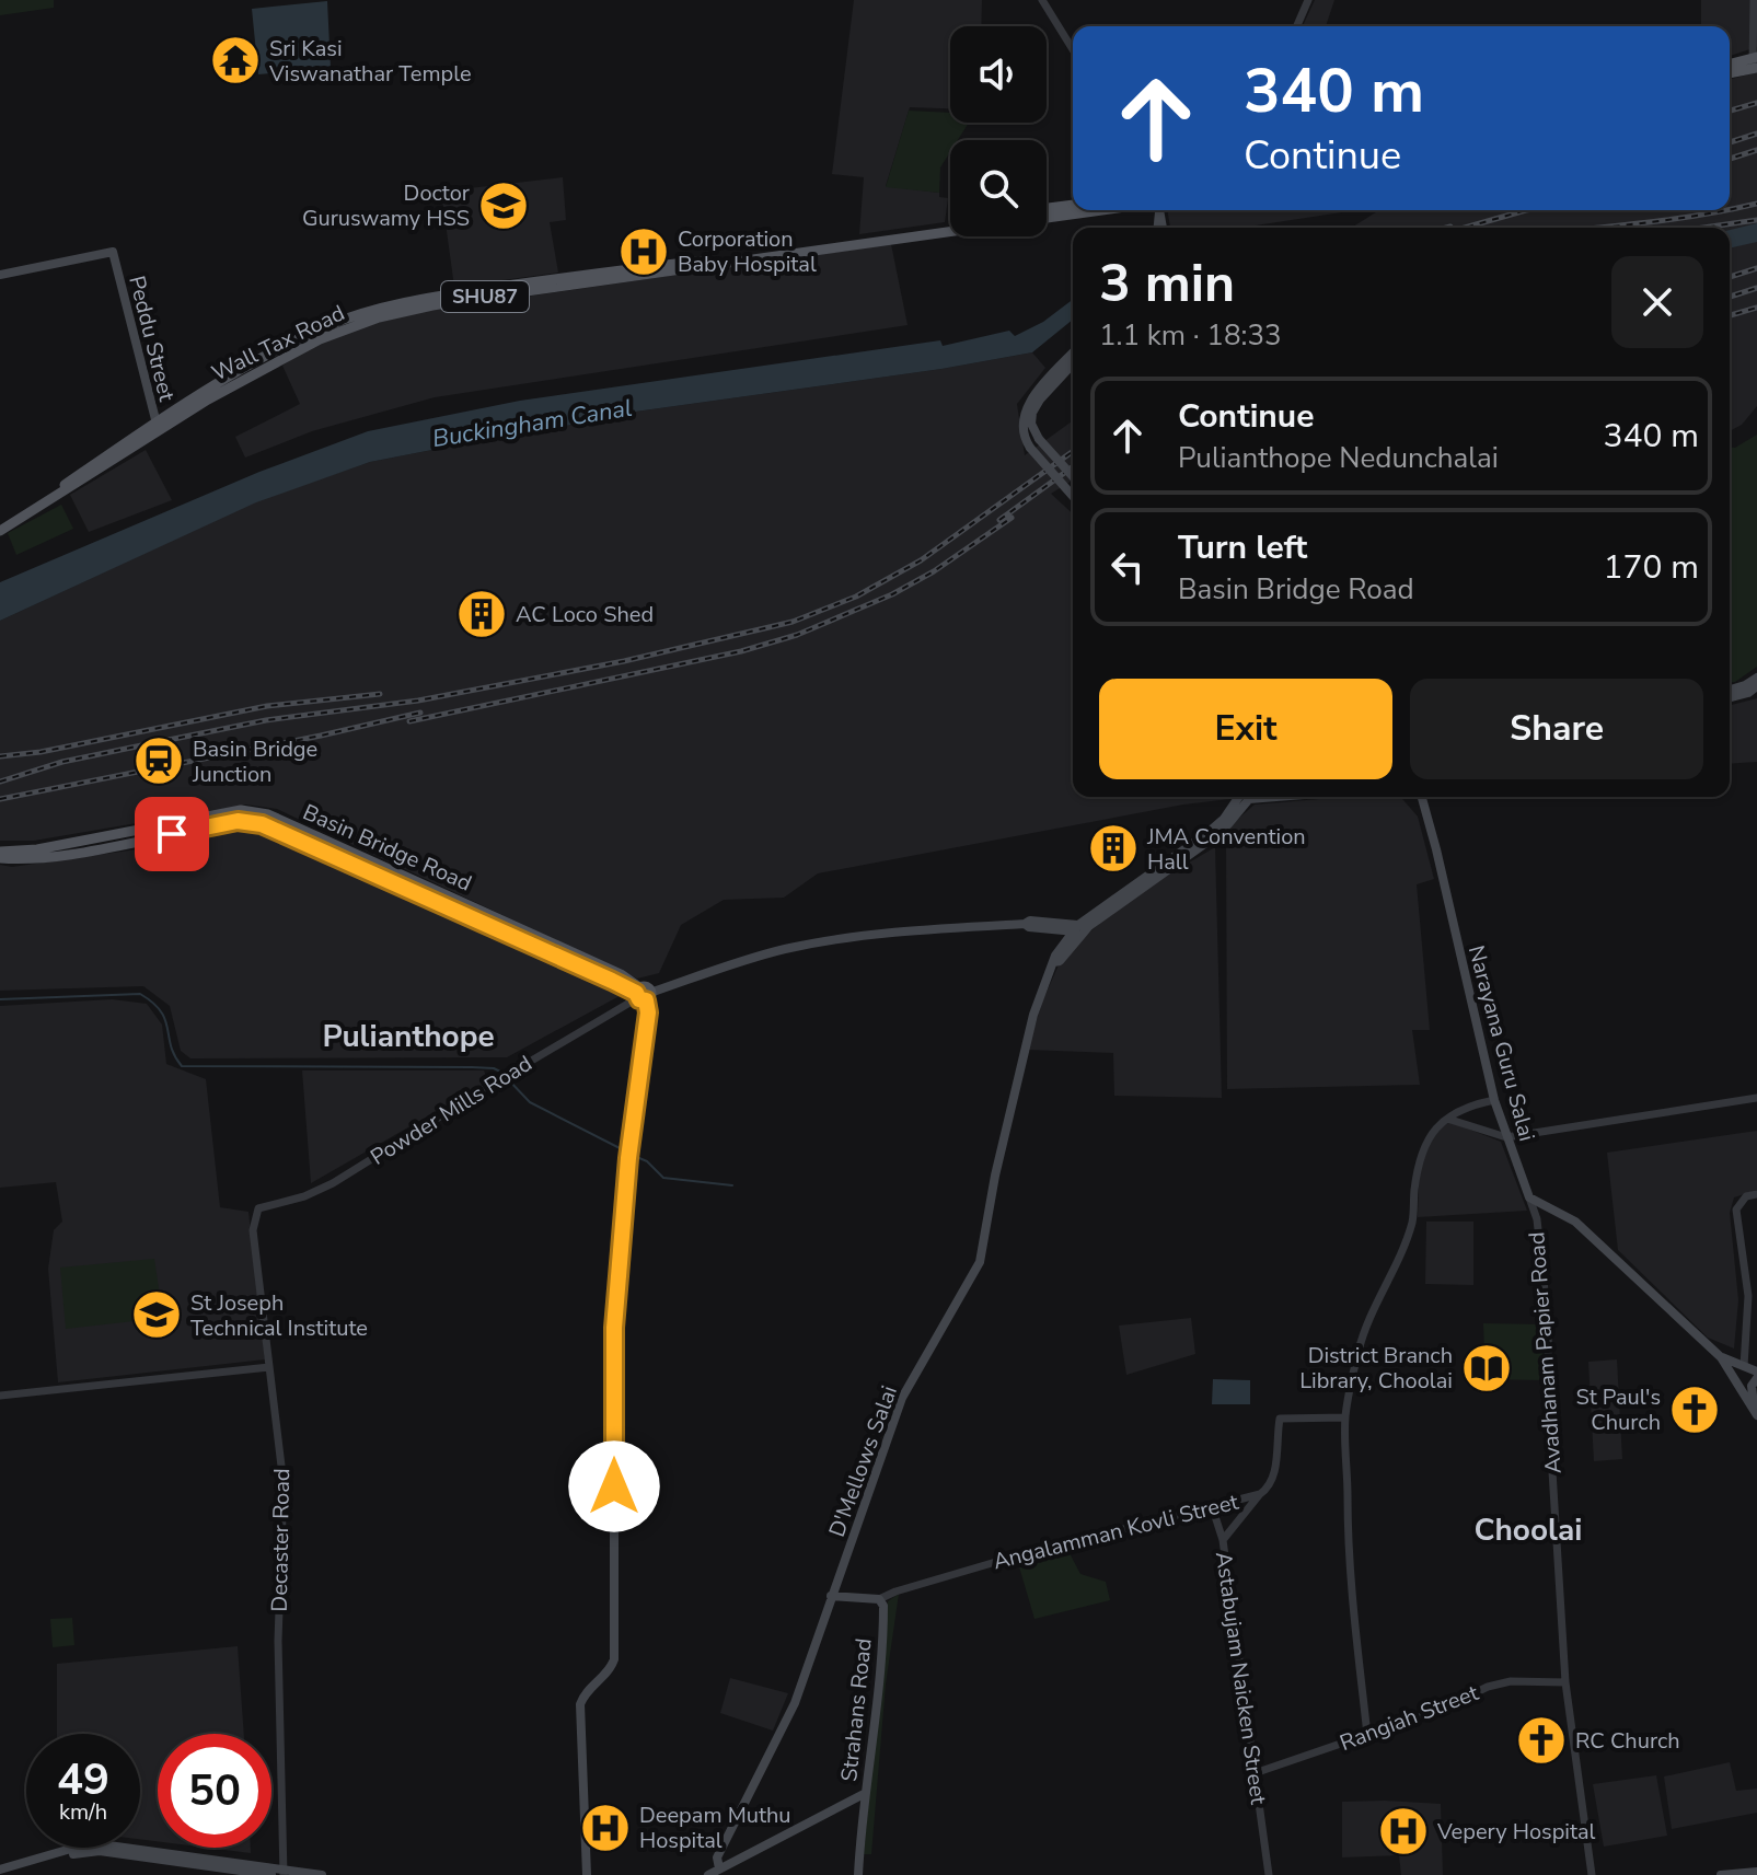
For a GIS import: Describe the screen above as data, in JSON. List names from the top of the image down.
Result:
{
  "streets": {
    "main road": [
      "SHU87",
      "Peddu Street",
      "Wall Tax Road",
      "Basin Bridge Road",
      "Narayana Guru Salai",
      "D'Mellows Salai",
      "Strahans Road"
    ],
    "street": [
      "Powder Mills Road",
      "Avadhanam Papier Road",
      "Angalamman Kovli Street",
      "Decaster Road",
      "Astabujam Naicken Street",
      "Rangiah Street"
    ]
  },
  "crossings": [
    ["Peddu Street", "Wall Tax Road"],
    ["Basin Bridge Road", "Powder Mills Road"],
    ["Narayana Guru Salai", "Avadhanam Papier Road"],
    ["Powder Mills Road", "Decaster Road"],
    ["Avadhanam Papier Road", "Rangiah Street"],
    ["Angalamman Kovli Street", "Astabujam Naicken Street"],
    ["Angalamman Kovli Street", "Strahans Road"],
    ["Astabujam Naicken Street", "Rangiah Street"]
  ],
  "districts": ["Pulianthope", "Choolai"],
  "water": ["Buckingham Canal"],
  "places": {
    "temple": ["Sri Kasi Viswanathar Temple"],
    "school or university": ["Doctor Guruswamy HSS", "St Joseph Technical Institute"],
    "hospital": ["Corporation Baby Hospital", "Deepam Muthu Hospital", "Vepery Hospital"],
    "building": ["AC Loco Shed", "JMA Convention Hall"],
    "station": ["Basin Bridge Junction"],
    "library": ["District Branch Library, Choolai"],
    "church": ["St Paul's Church", "RC Church"]
  },
  "page": {
    "turn": ["340 m", "Continue"],
    "heading": ["3 min", "1.1 km · 18:33"],
    "list": [
      {
        "name": "Continue",
        "note": "Pulianthope Nedunchalai",
        "value": "340 m"
      },
      {
        "name": "Turn left",
        "note": "Basin Bridge Road",
        "value": "170 m"
      }
    ],
    "buttons": ["Exit", "Share"],
    "speed": "49 km/h",
    "limit": "50"
  }
}
